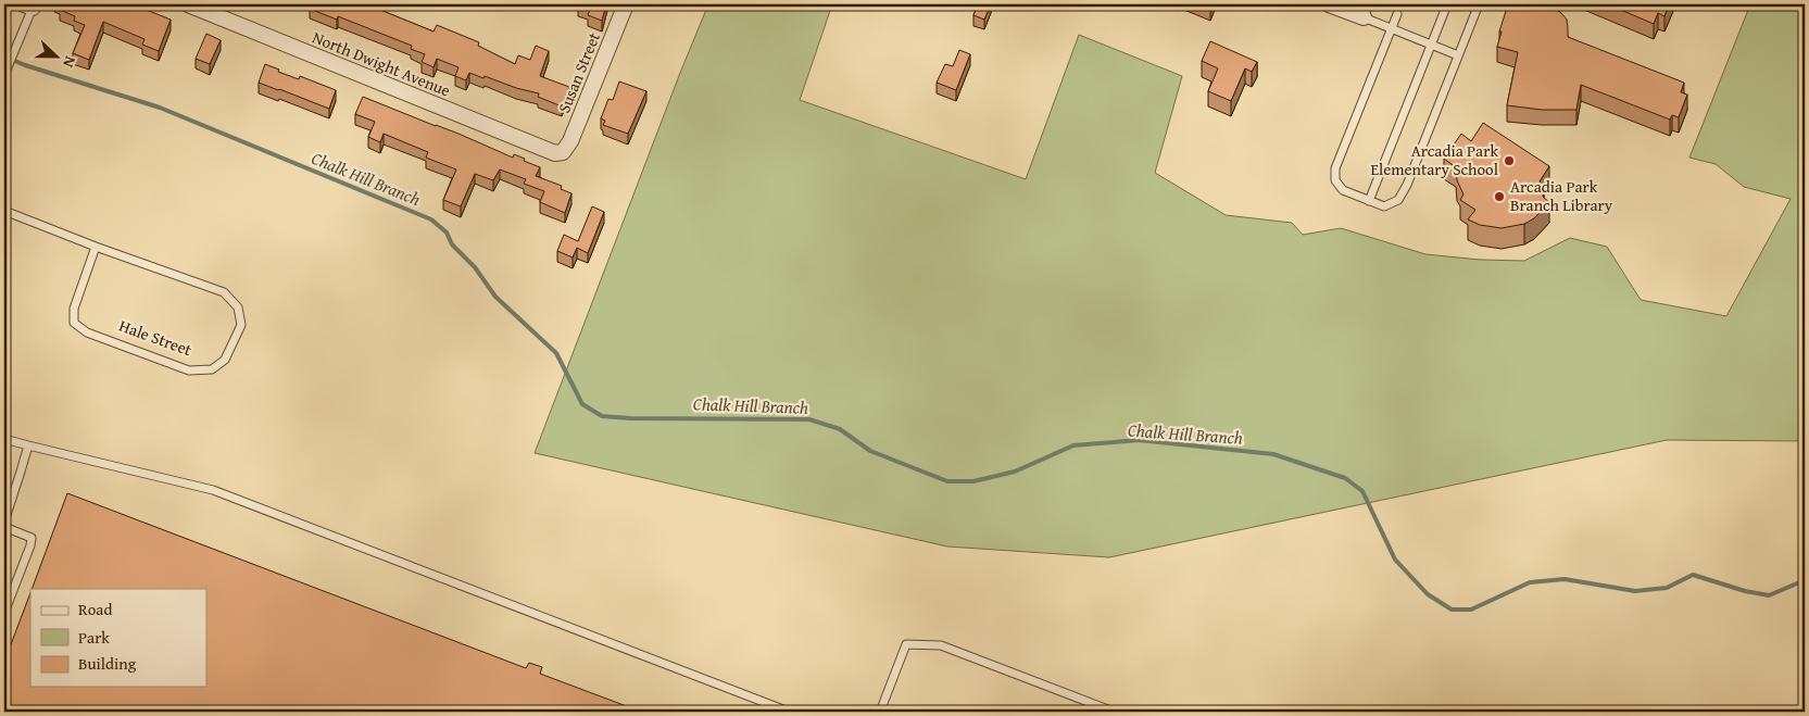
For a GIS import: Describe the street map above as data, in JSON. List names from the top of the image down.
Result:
{
  "streets": {
    "street": ["North Dwight Avenue", "Susan Street"],
    "lane": ["Hale Street"]
  },
  "crossings": [
    ["North Dwight Avenue", "Susan Street"]
  ],
  "water": ["Chalk Hill Branch"],
  "places": ["Arcadia Park Elementary School", "Arcadia Park Branch Library"],
  "legend": ["Road", "Park", "Building"],
  "north": "right"
}
